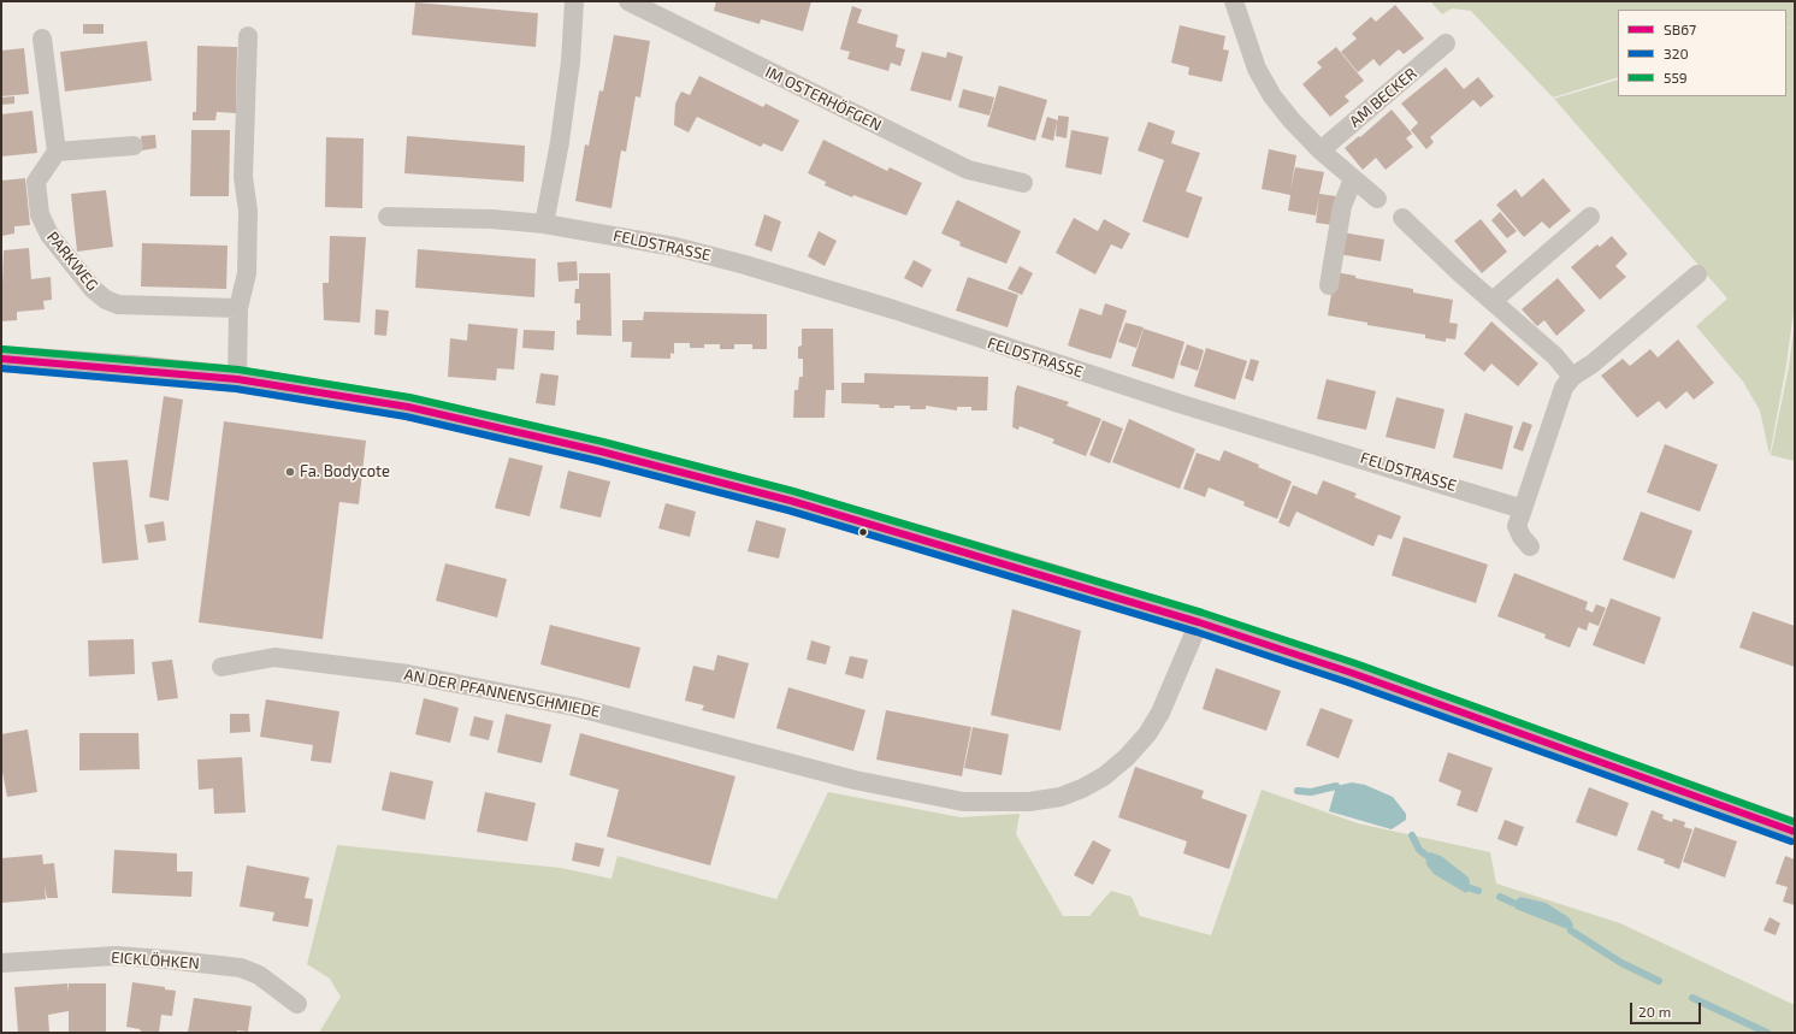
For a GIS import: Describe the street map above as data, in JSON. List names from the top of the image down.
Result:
{
  "streets": {
    "street": [
      "AM BECKER",
      "IM OSTERHÖFGEN",
      "FELDSTRASSE",
      "PARKWEG",
      "AN DER PFANNENSCHMIEDE",
      "EICKLÖHKEN"
    ]
  },
  "places": ["Fa. Bodycote"],
  "lines": ["transit line 559", "transit line SB67", "transit line 320"],
  "legend": ["SB67", "320", "559"],
  "scale_bar": "20 m"
}
